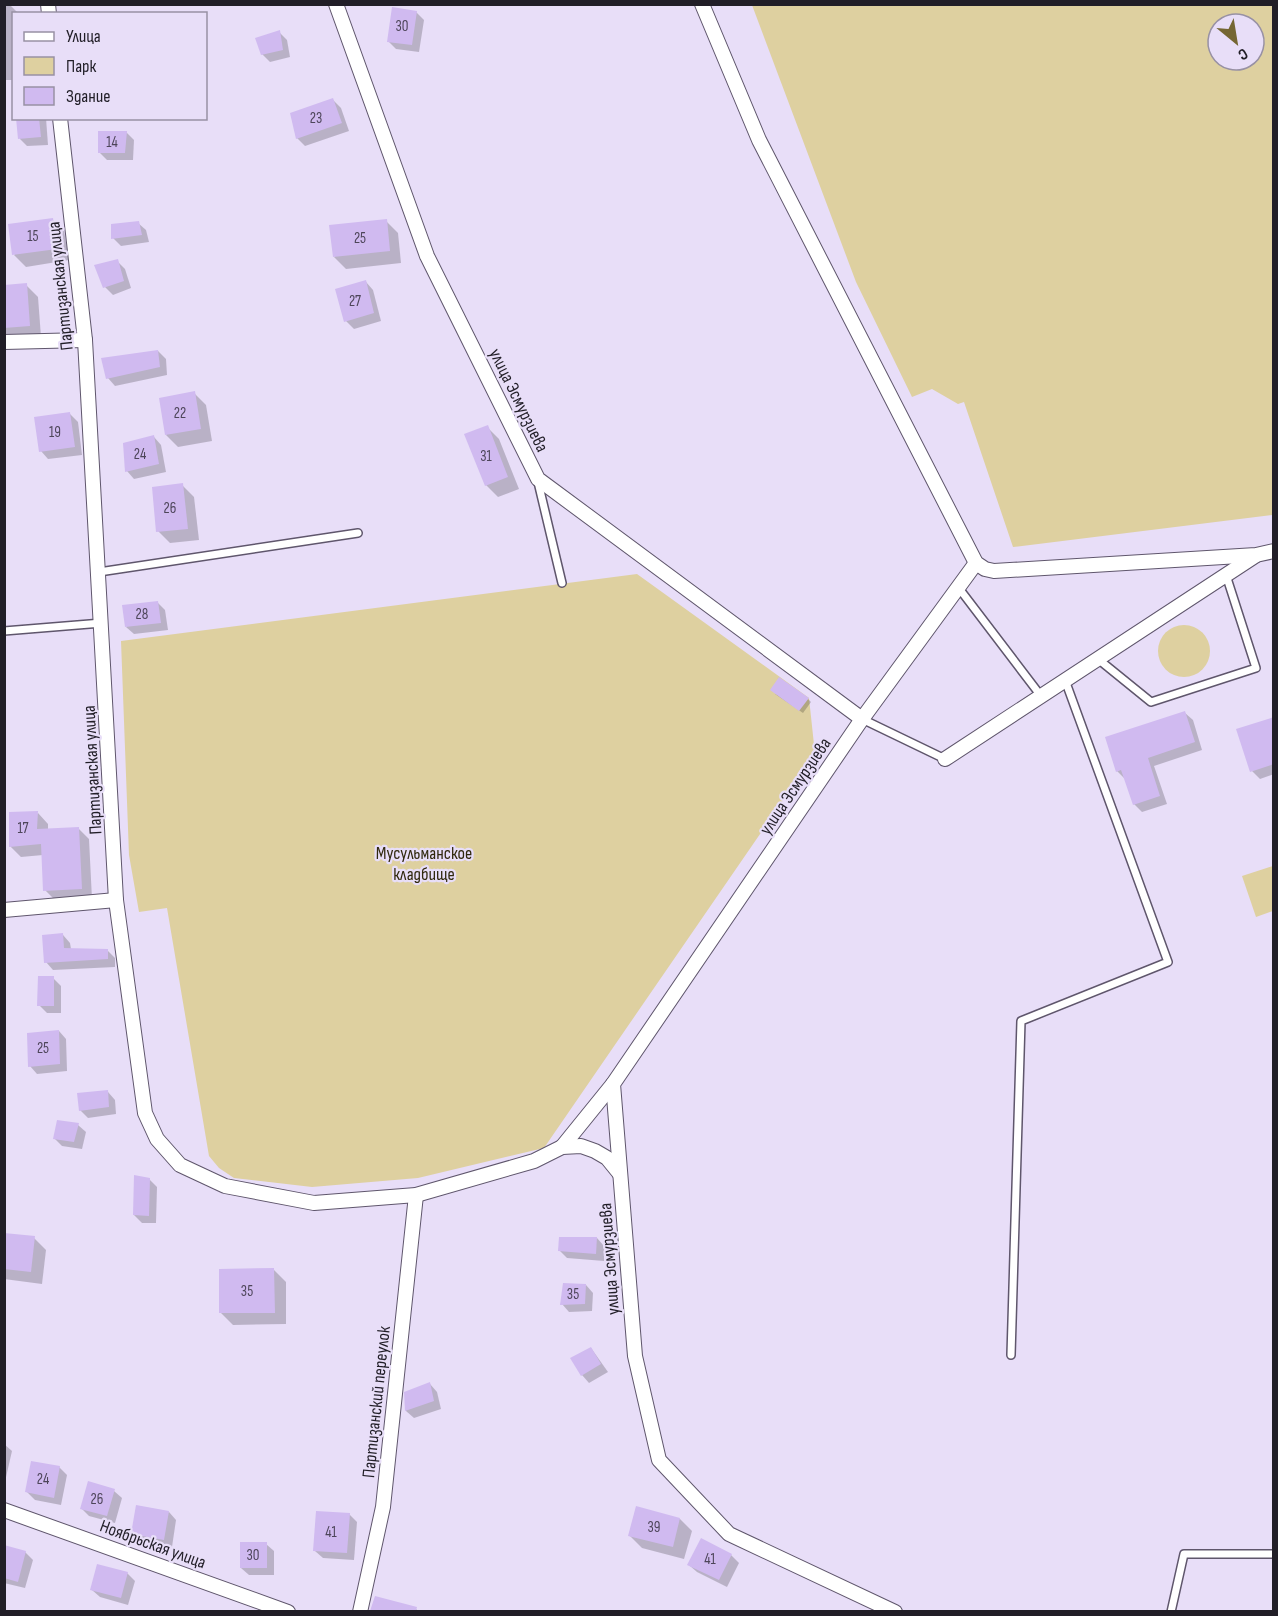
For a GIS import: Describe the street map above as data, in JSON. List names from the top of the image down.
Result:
{
  "streets": {
    "street": [
      "Партизанская улица",
      "улица Эсмурзиева",
      "Партизанский переулок",
      "Ноябрьская улица"
    ]
  },
  "crossings": [
    ["Партизанская улица", "Партизанский переулок"]
  ],
  "parks": ["Мусульманское кладбище"],
  "house_numbers": [
    "30",
    "23",
    "14",
    "15",
    "25",
    "27",
    "22",
    "19",
    "24",
    "31",
    "26",
    "28",
    "17",
    "25",
    "35",
    "35",
    "24",
    "26",
    "39",
    "41",
    "30",
    "41"
  ],
  "legend": ["Улица", "Парк", "Здание"],
  "north": "bottom right"
}
